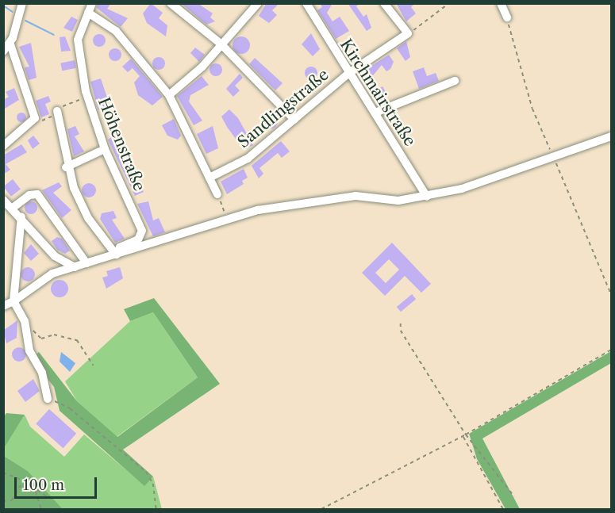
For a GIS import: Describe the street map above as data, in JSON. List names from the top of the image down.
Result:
{
  "streets": {
    "street": ["Kirchmairstraße", "Sandlingstraße", "Höhenstraße"]
  },
  "crossings": [
    ["Kirchmairstraße", "Sandlingstraße"]
  ],
  "scale_bar": "100 m"
}
